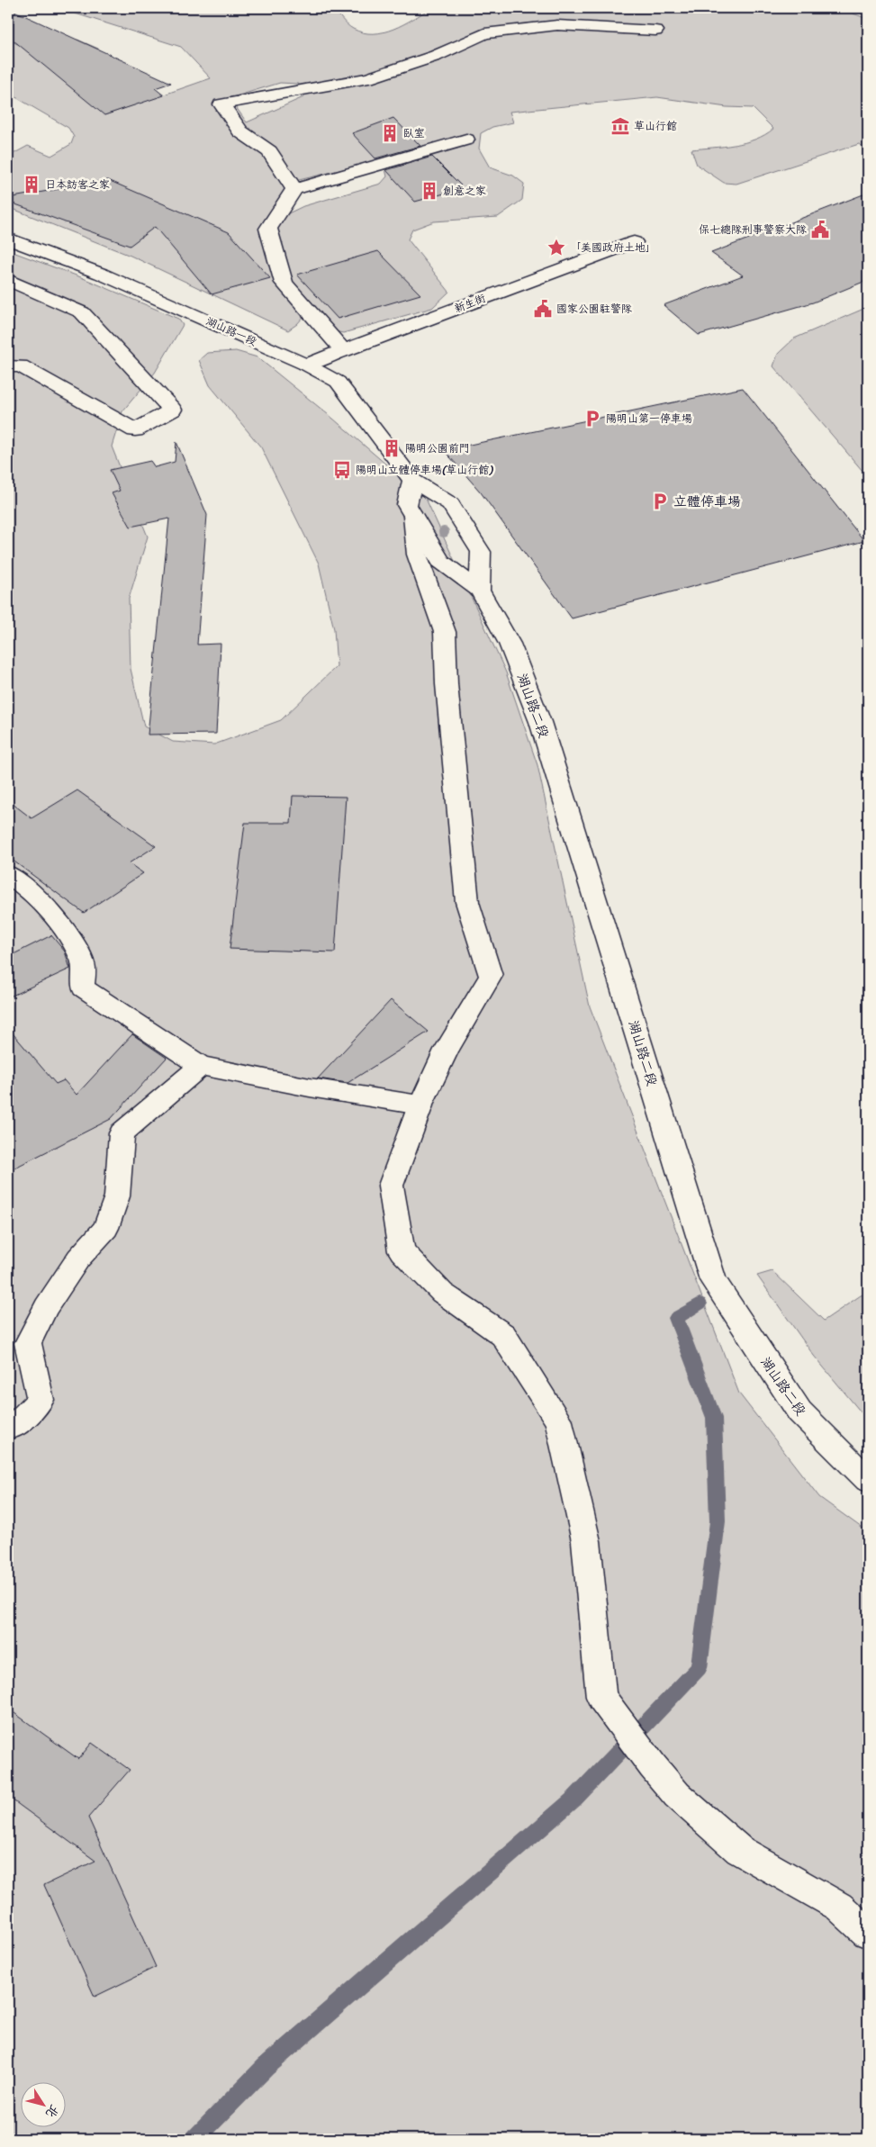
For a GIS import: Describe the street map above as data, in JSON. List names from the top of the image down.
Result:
{
  "streets": {
    "street": ["新生街", "湖山路一段", "湖山路二段"]
  },
  "crossings": [
    ["新生街", "湖山路一段"],
    ["湖山路一段", "湖山路二段"]
  ],
  "places": {
    "museum": ["草山行館"],
    "building": [
      "臥室",
      "日本訪客之家",
      "創意之家",
      "陽明公園前門"
    ],
    "public building": ["保七總隊刑事警察大隊", "國家公園駐警隊"],
    "place": ["「美國政府土地」"],
    "parking": ["陽明山第一停車場", "立體停車場"],
    "bus stop": ["陽明山立體停車場(草山行館)"]
  },
  "north": "bottom right"
}
